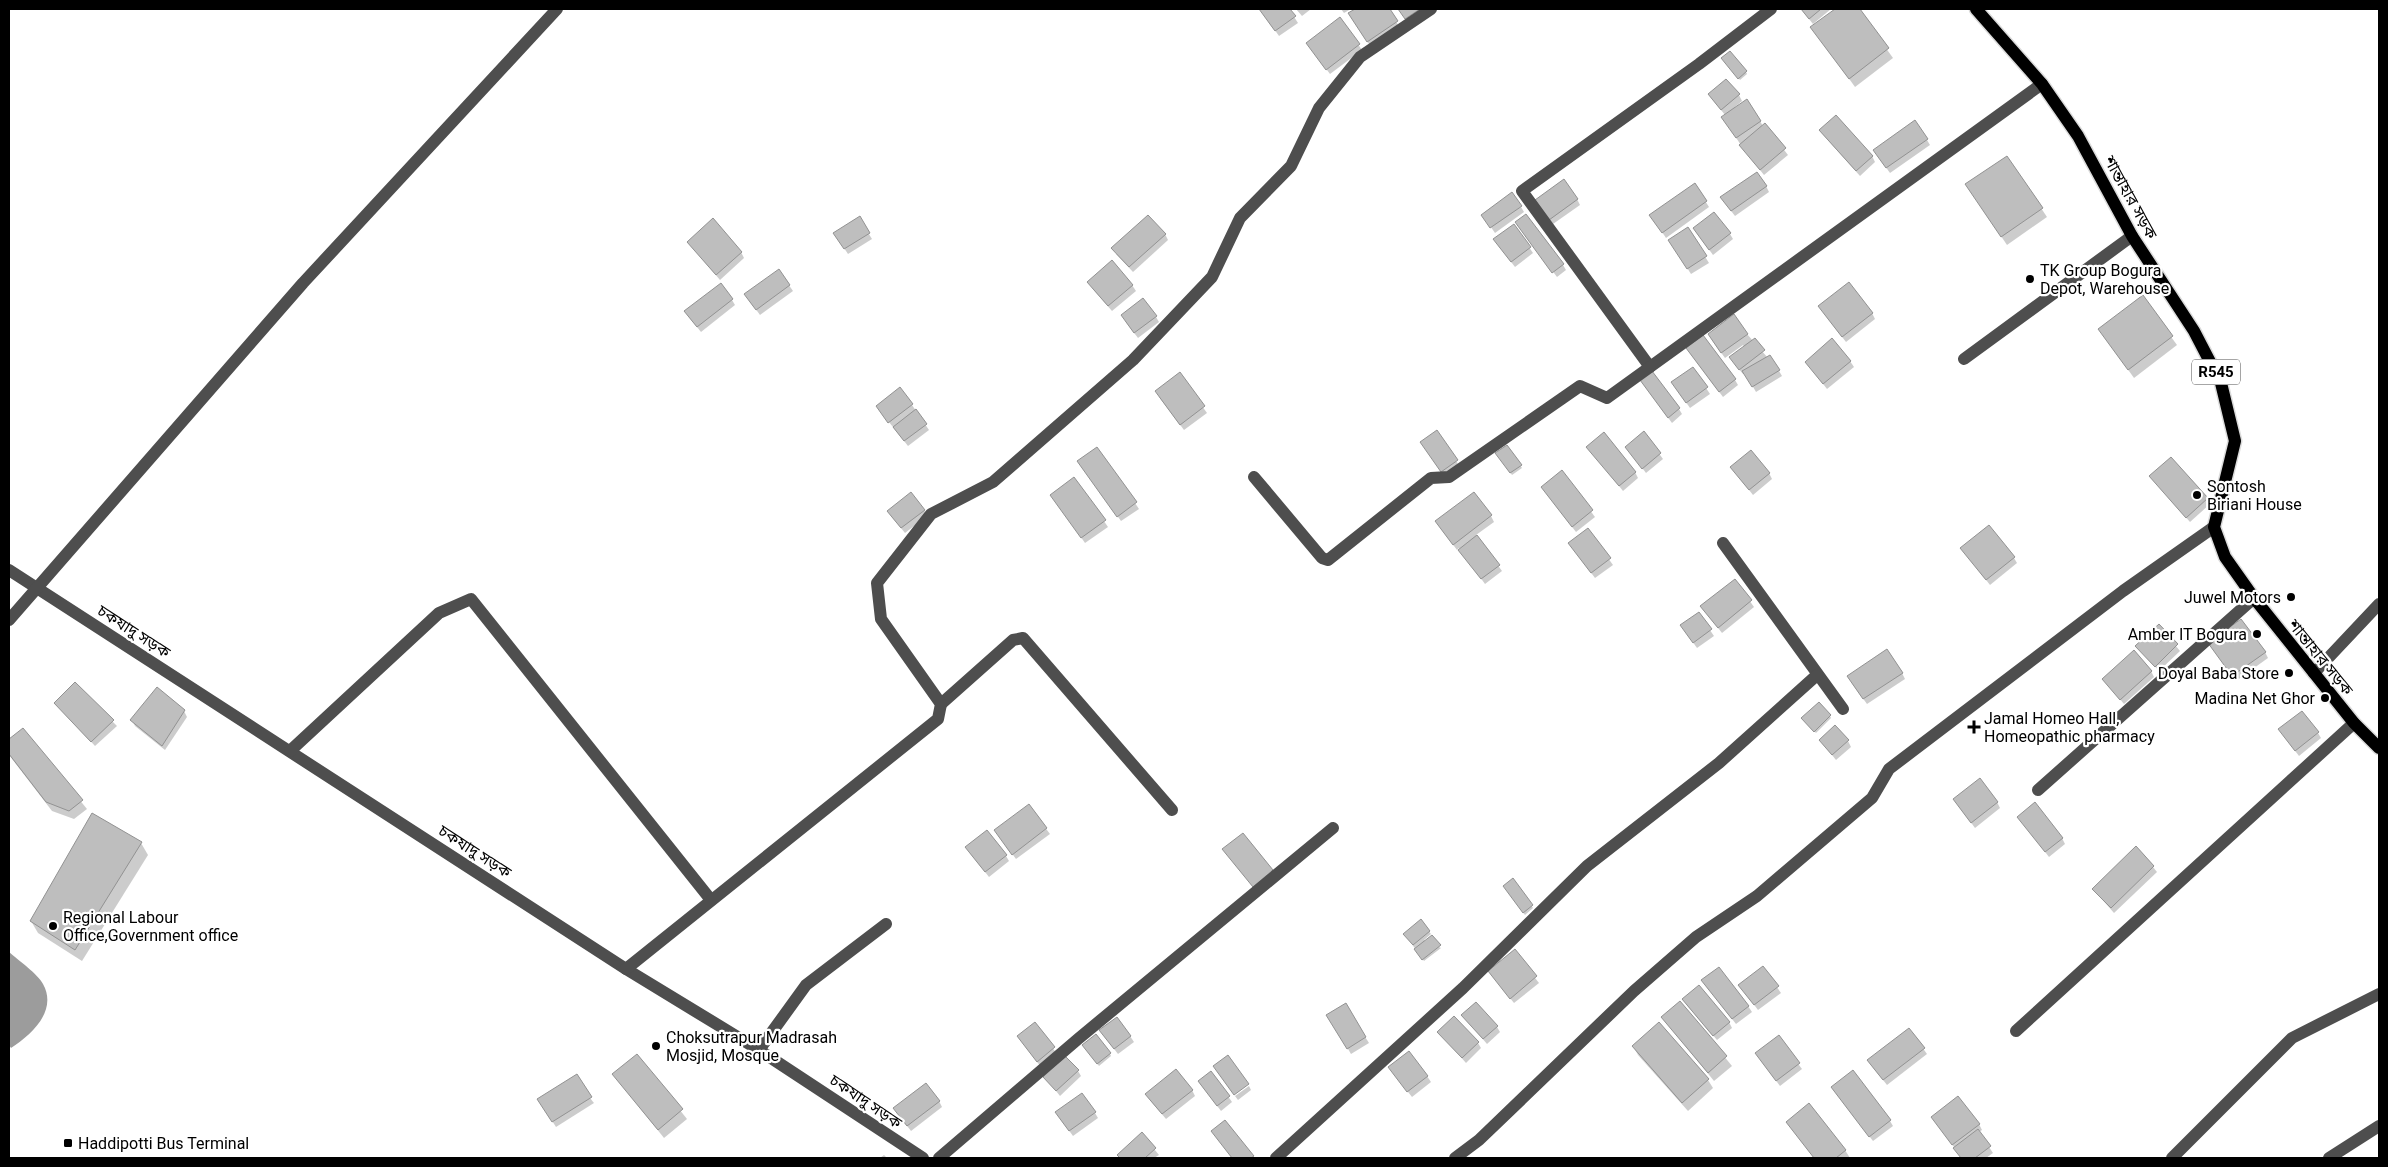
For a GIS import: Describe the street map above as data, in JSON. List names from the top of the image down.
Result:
{
  "streets": {
    "main road": ["শান্তাহার সড়ক", "R545"],
    "street": ["চকযাদু সড়ক"]
  },
  "places": {
    "other": [
      "TK Group Bogura Depot, Warehouse",
      "Sontosh Biriani House",
      "Juwel Motors",
      "Amber IT Bogura",
      "Doyal Baba Store",
      "Madina Net Ghor",
      "Regional Labour Office,Government office",
      "Choksutrapur Madrasah Mosjid, Mosque"
    ],
    "health": ["Jamal Homeo Hall, Homeopathic pharmacy"],
    "transit": ["Haddipotti Bus Terminal"]
  }
}
